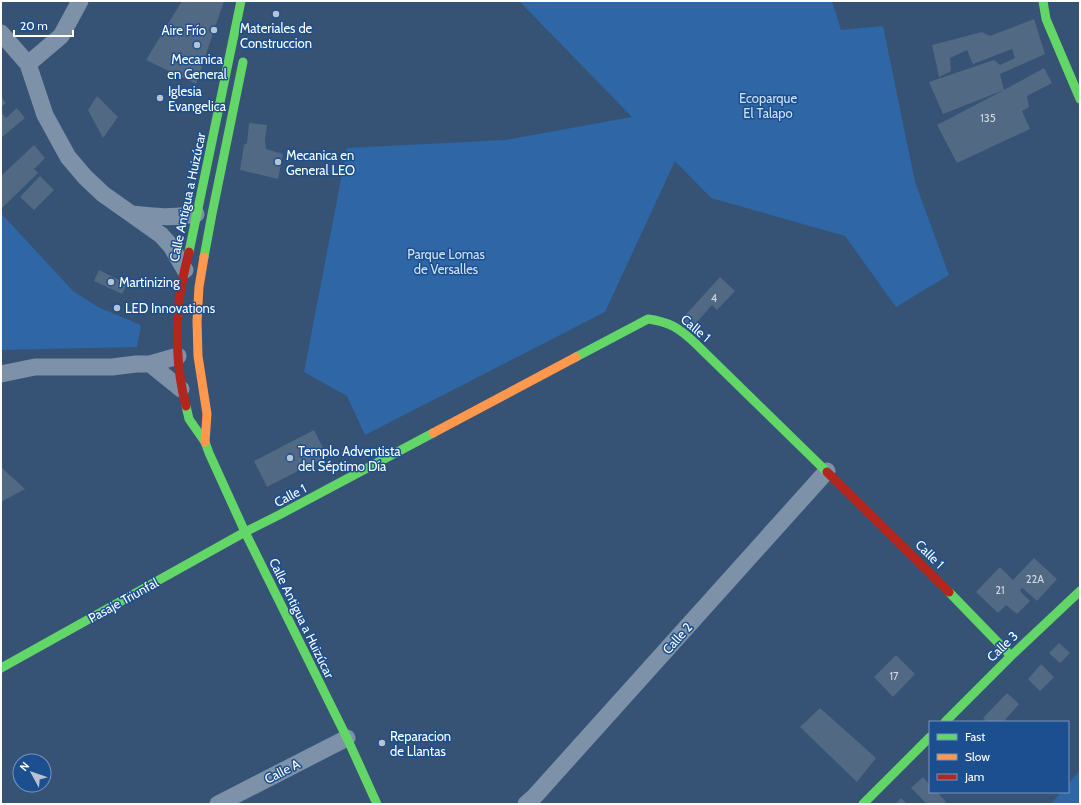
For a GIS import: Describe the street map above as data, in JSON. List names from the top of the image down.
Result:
{
  "streets": {
    "street": [
      "Calle Antigua a Huizúcar",
      "Calle 1",
      "Pasaje Triunfal",
      "Calle 2",
      "Calle 3",
      "Calle A"
    ]
  },
  "crossings": [
    ["Calle Antigua a Huizúcar", "Calle 1"],
    ["Calle Antigua a Huizúcar", "Pasaje Triunfal"],
    ["Calle Antigua a Huizúcar", "Calle A"],
    ["Calle 1", "Pasaje Triunfal"],
    ["Calle 1", "Calle 2"],
    ["Calle 1", "Calle 3"]
  ],
  "parks": ["Ecoparque El Talapo", "Parque Lomas de Versalles"],
  "places": [
    "Materiales de Construccion",
    "Aire Frío",
    "Mecanica en General",
    "Iglesia Evangelica",
    "Mecanica en General LEO",
    "Martinizing",
    "LED Innovations",
    "Templo Adventista del Séptimo Día",
    "Reparacion de Llantas"
  ],
  "house_numbers": [
    "135",
    "4",
    "22A",
    "21",
    "17"
  ],
  "legend": ["Fast", "Slow", "Jam"],
  "scale_bar": "20 m",
  "north": "top left"
}
